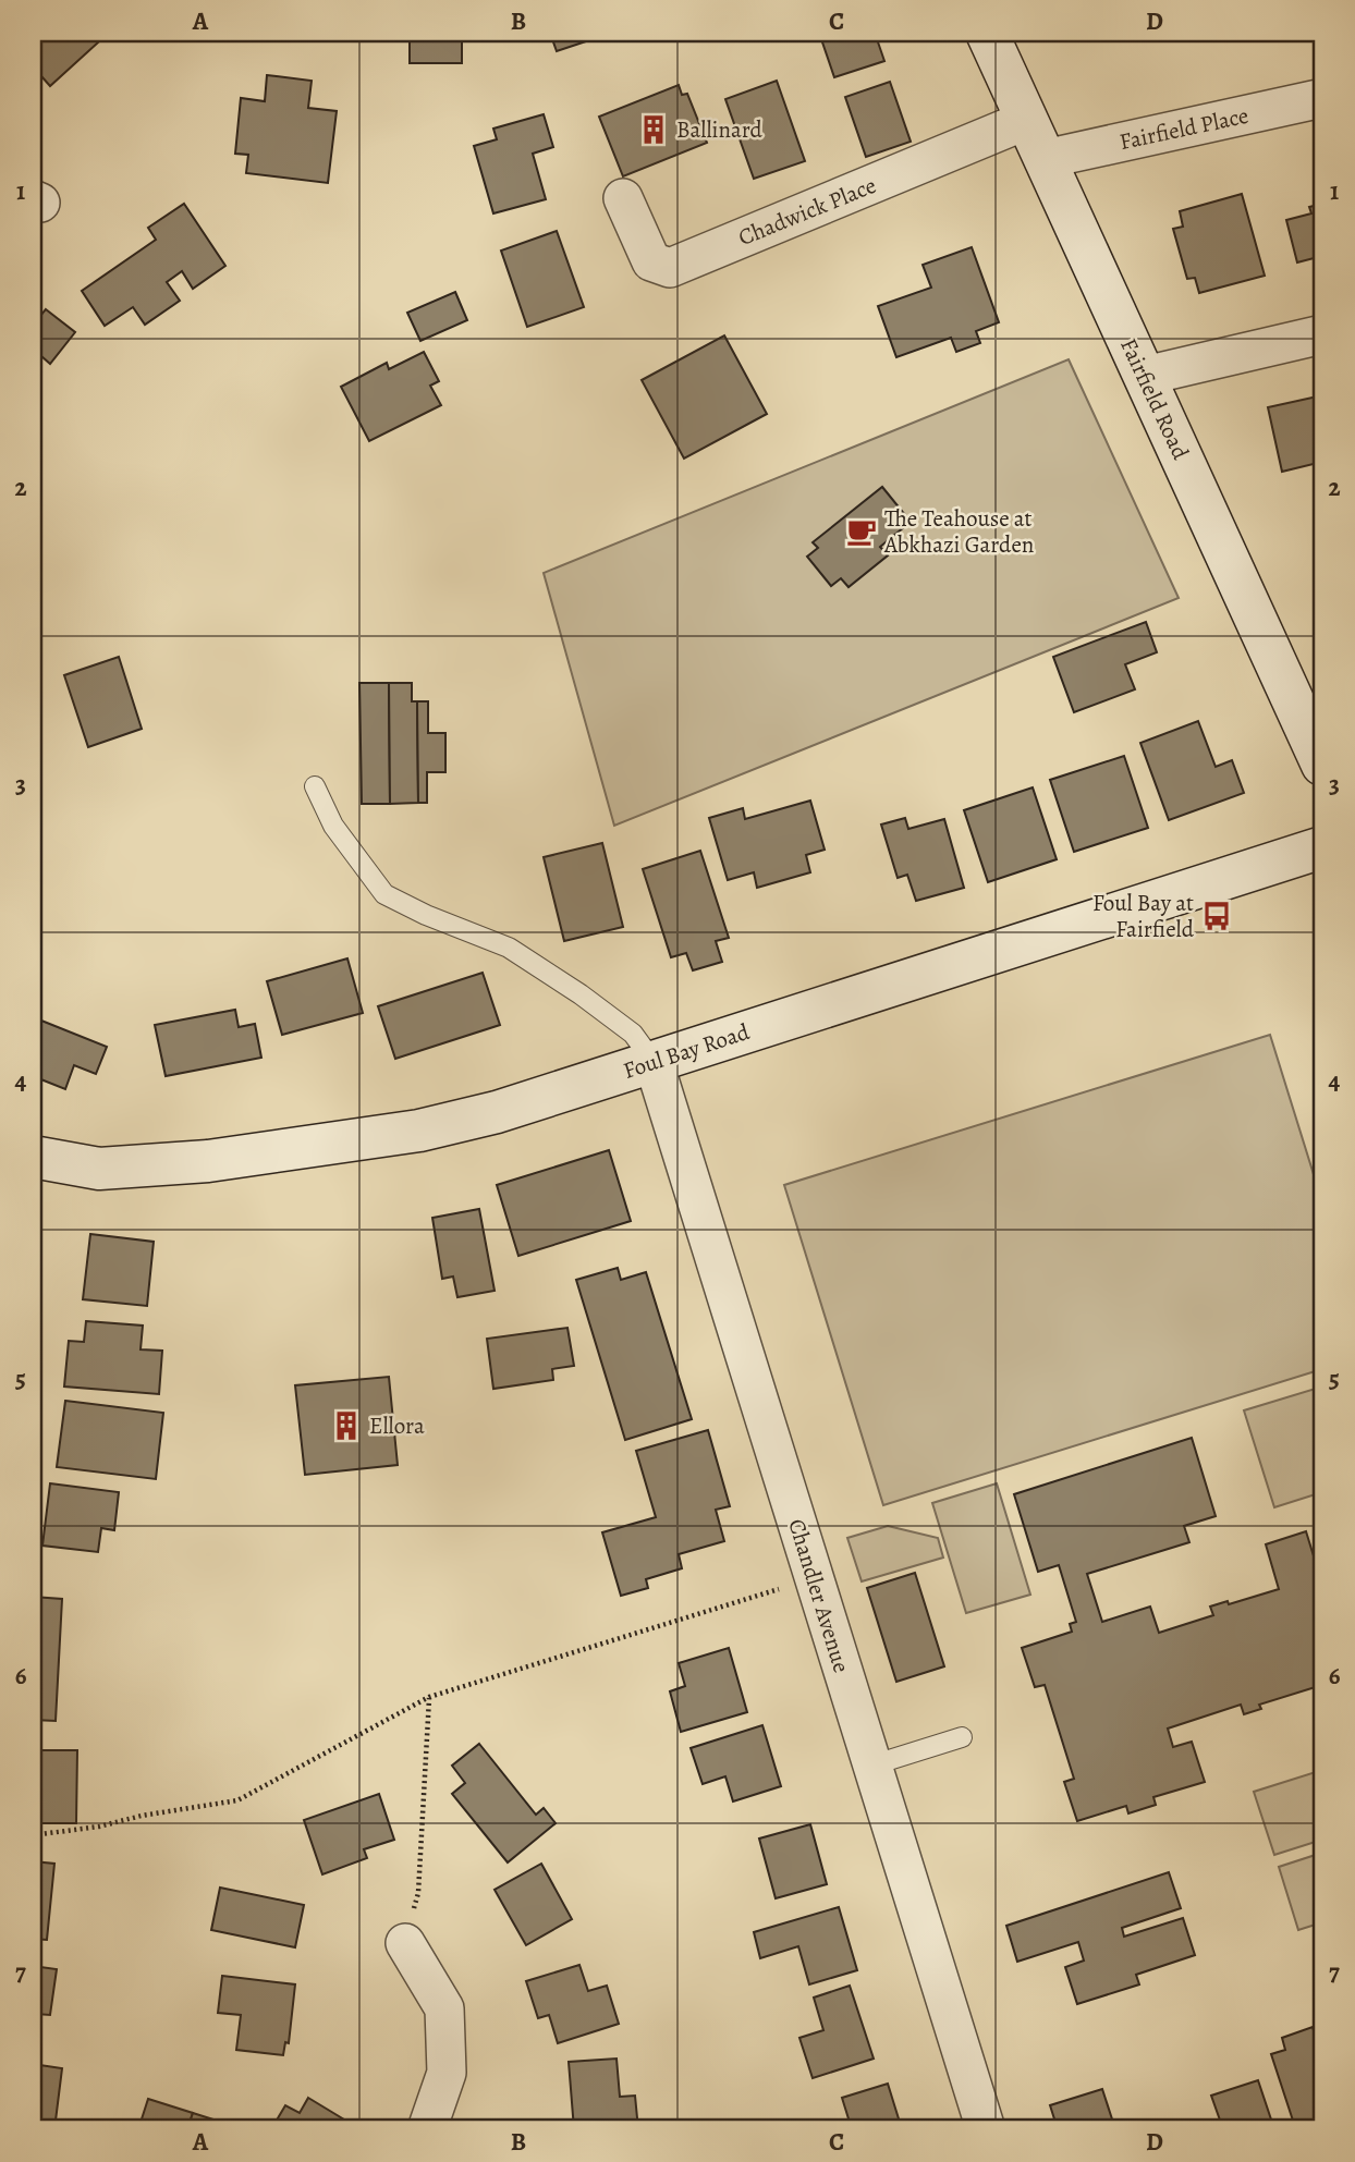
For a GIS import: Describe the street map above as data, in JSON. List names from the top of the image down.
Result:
{
  "streets": {
    "street": [
      "Fairfield Place",
      "Chadwick Place",
      "Fairfield Road",
      "Foul Bay Road",
      "Chandler Avenue"
    ]
  },
  "crossings": [
    ["Fairfield Place", "Fairfield Road"],
    ["Chadwick Place", "Fairfield Road"],
    ["Foul Bay Road", "Chandler Avenue"]
  ],
  "places": {
    "building": ["Ballinard", "Ellora"],
    "cafe": ["The Teahouse at Abkhazi Garden"],
    "bus stop": ["Foul Bay at Fairfield"]
  },
  "grid": {
    "columns": [
      "A",
      "B",
      "C",
      "D"
    ],
    "rows": [
      "1",
      "2",
      "3",
      "4",
      "5",
      "6",
      "7"
    ]
  }
}
